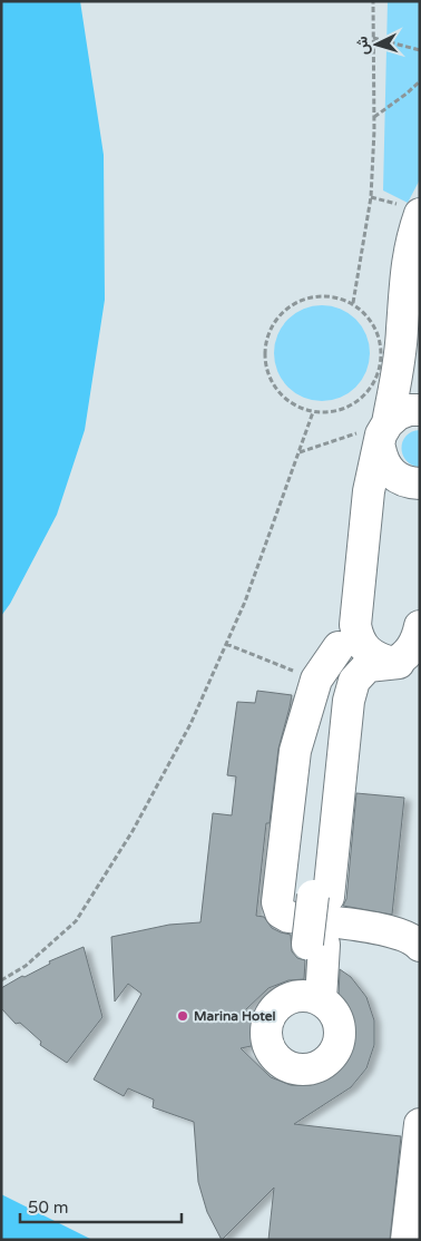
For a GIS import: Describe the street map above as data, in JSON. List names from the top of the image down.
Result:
{
  "places": ["Marina Hotel"],
  "scale_bar": "50 m",
  "north": "left"
}
